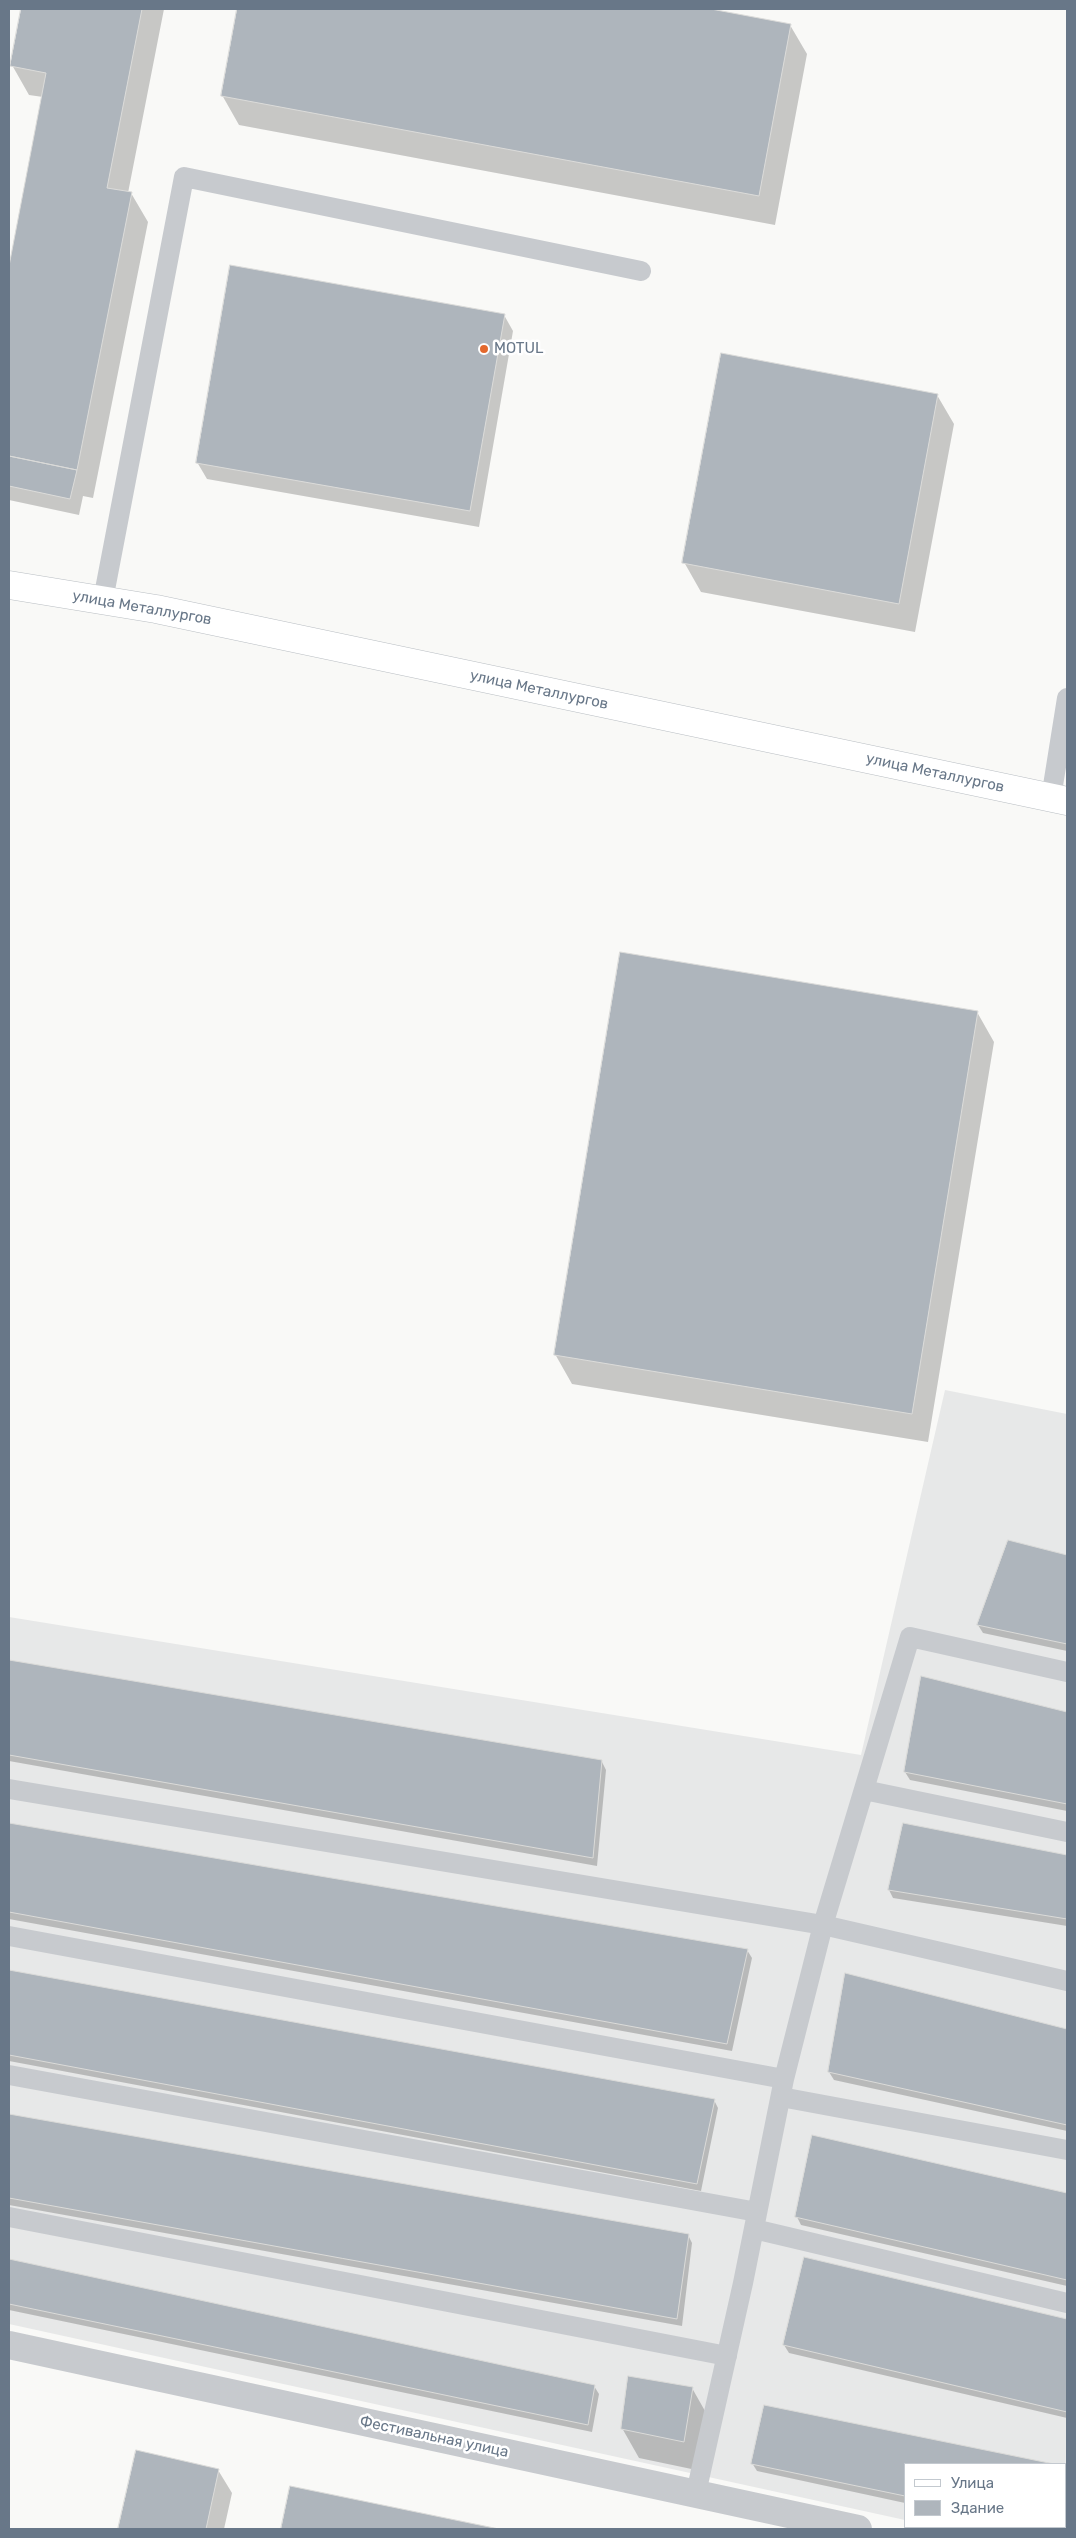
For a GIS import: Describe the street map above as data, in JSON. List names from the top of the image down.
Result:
{
  "streets": {
    "main road": ["улица Металлургов"],
    "street": ["Фестивальная улица"]
  },
  "places": ["MOTUL"],
  "legend": ["Улица", "Здание"]
}
